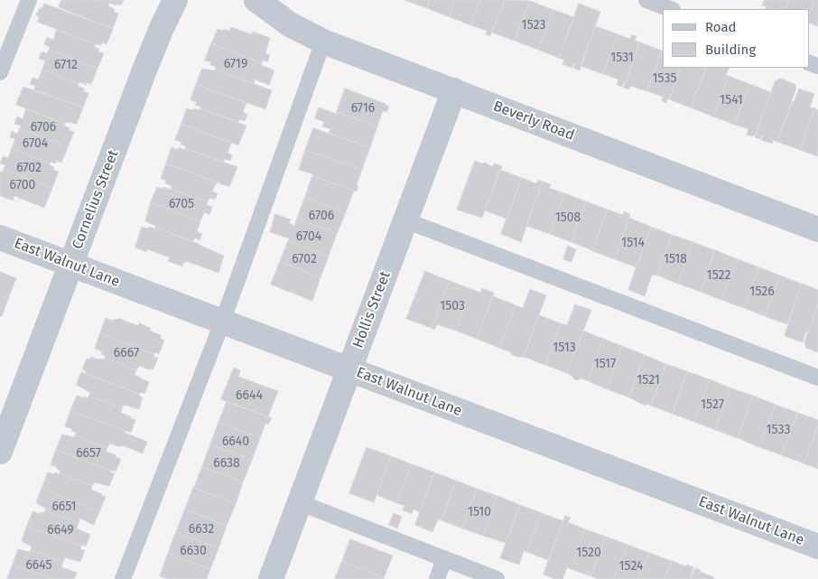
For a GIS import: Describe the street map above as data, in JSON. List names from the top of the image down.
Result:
{
  "streets": {
    "street": [
      "Beverly Road",
      "Cornelius Street",
      "East Walnut Lane",
      "Hollis Street"
    ]
  },
  "crossings": [
    ["Beverly Road", "Hollis Street"],
    ["Cornelius Street", "East Walnut Lane"],
    ["East Walnut Lane", "Hollis Street"]
  ],
  "house_numbers": [
    "1523",
    "1531",
    "6719",
    "6712",
    "1535",
    "1541",
    "6716",
    "6706",
    "6704",
    "6702",
    "6700",
    "6705",
    "6706",
    "1508",
    "6704",
    "1514",
    "6702",
    "1518",
    "1522",
    "1526",
    "1503",
    "1513",
    "6667",
    "1517",
    "1521",
    "6644",
    "1527",
    "1533",
    "6640",
    "6657",
    "6638",
    "6651",
    "1510",
    "6632",
    "6649",
    "6630",
    "1520",
    "6645",
    "1524"
  ],
  "legend": ["Road", "Building"]
}
